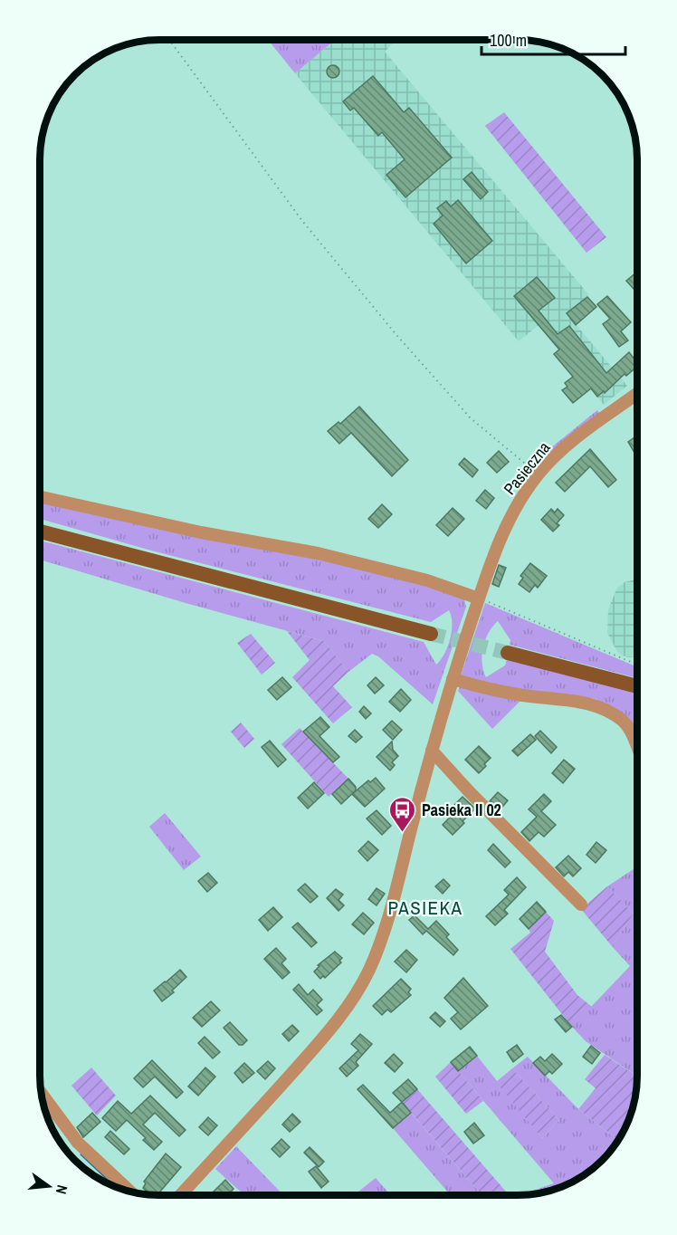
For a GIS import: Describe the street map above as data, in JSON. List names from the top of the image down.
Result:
{
  "streets": {
    "street": ["Pasieczna"]
  },
  "districts": ["PASIEKA"],
  "places": {
    "bus stop": ["Pasieka II 02"]
  },
  "scale_bar": "100 m",
  "north": "right"
}
